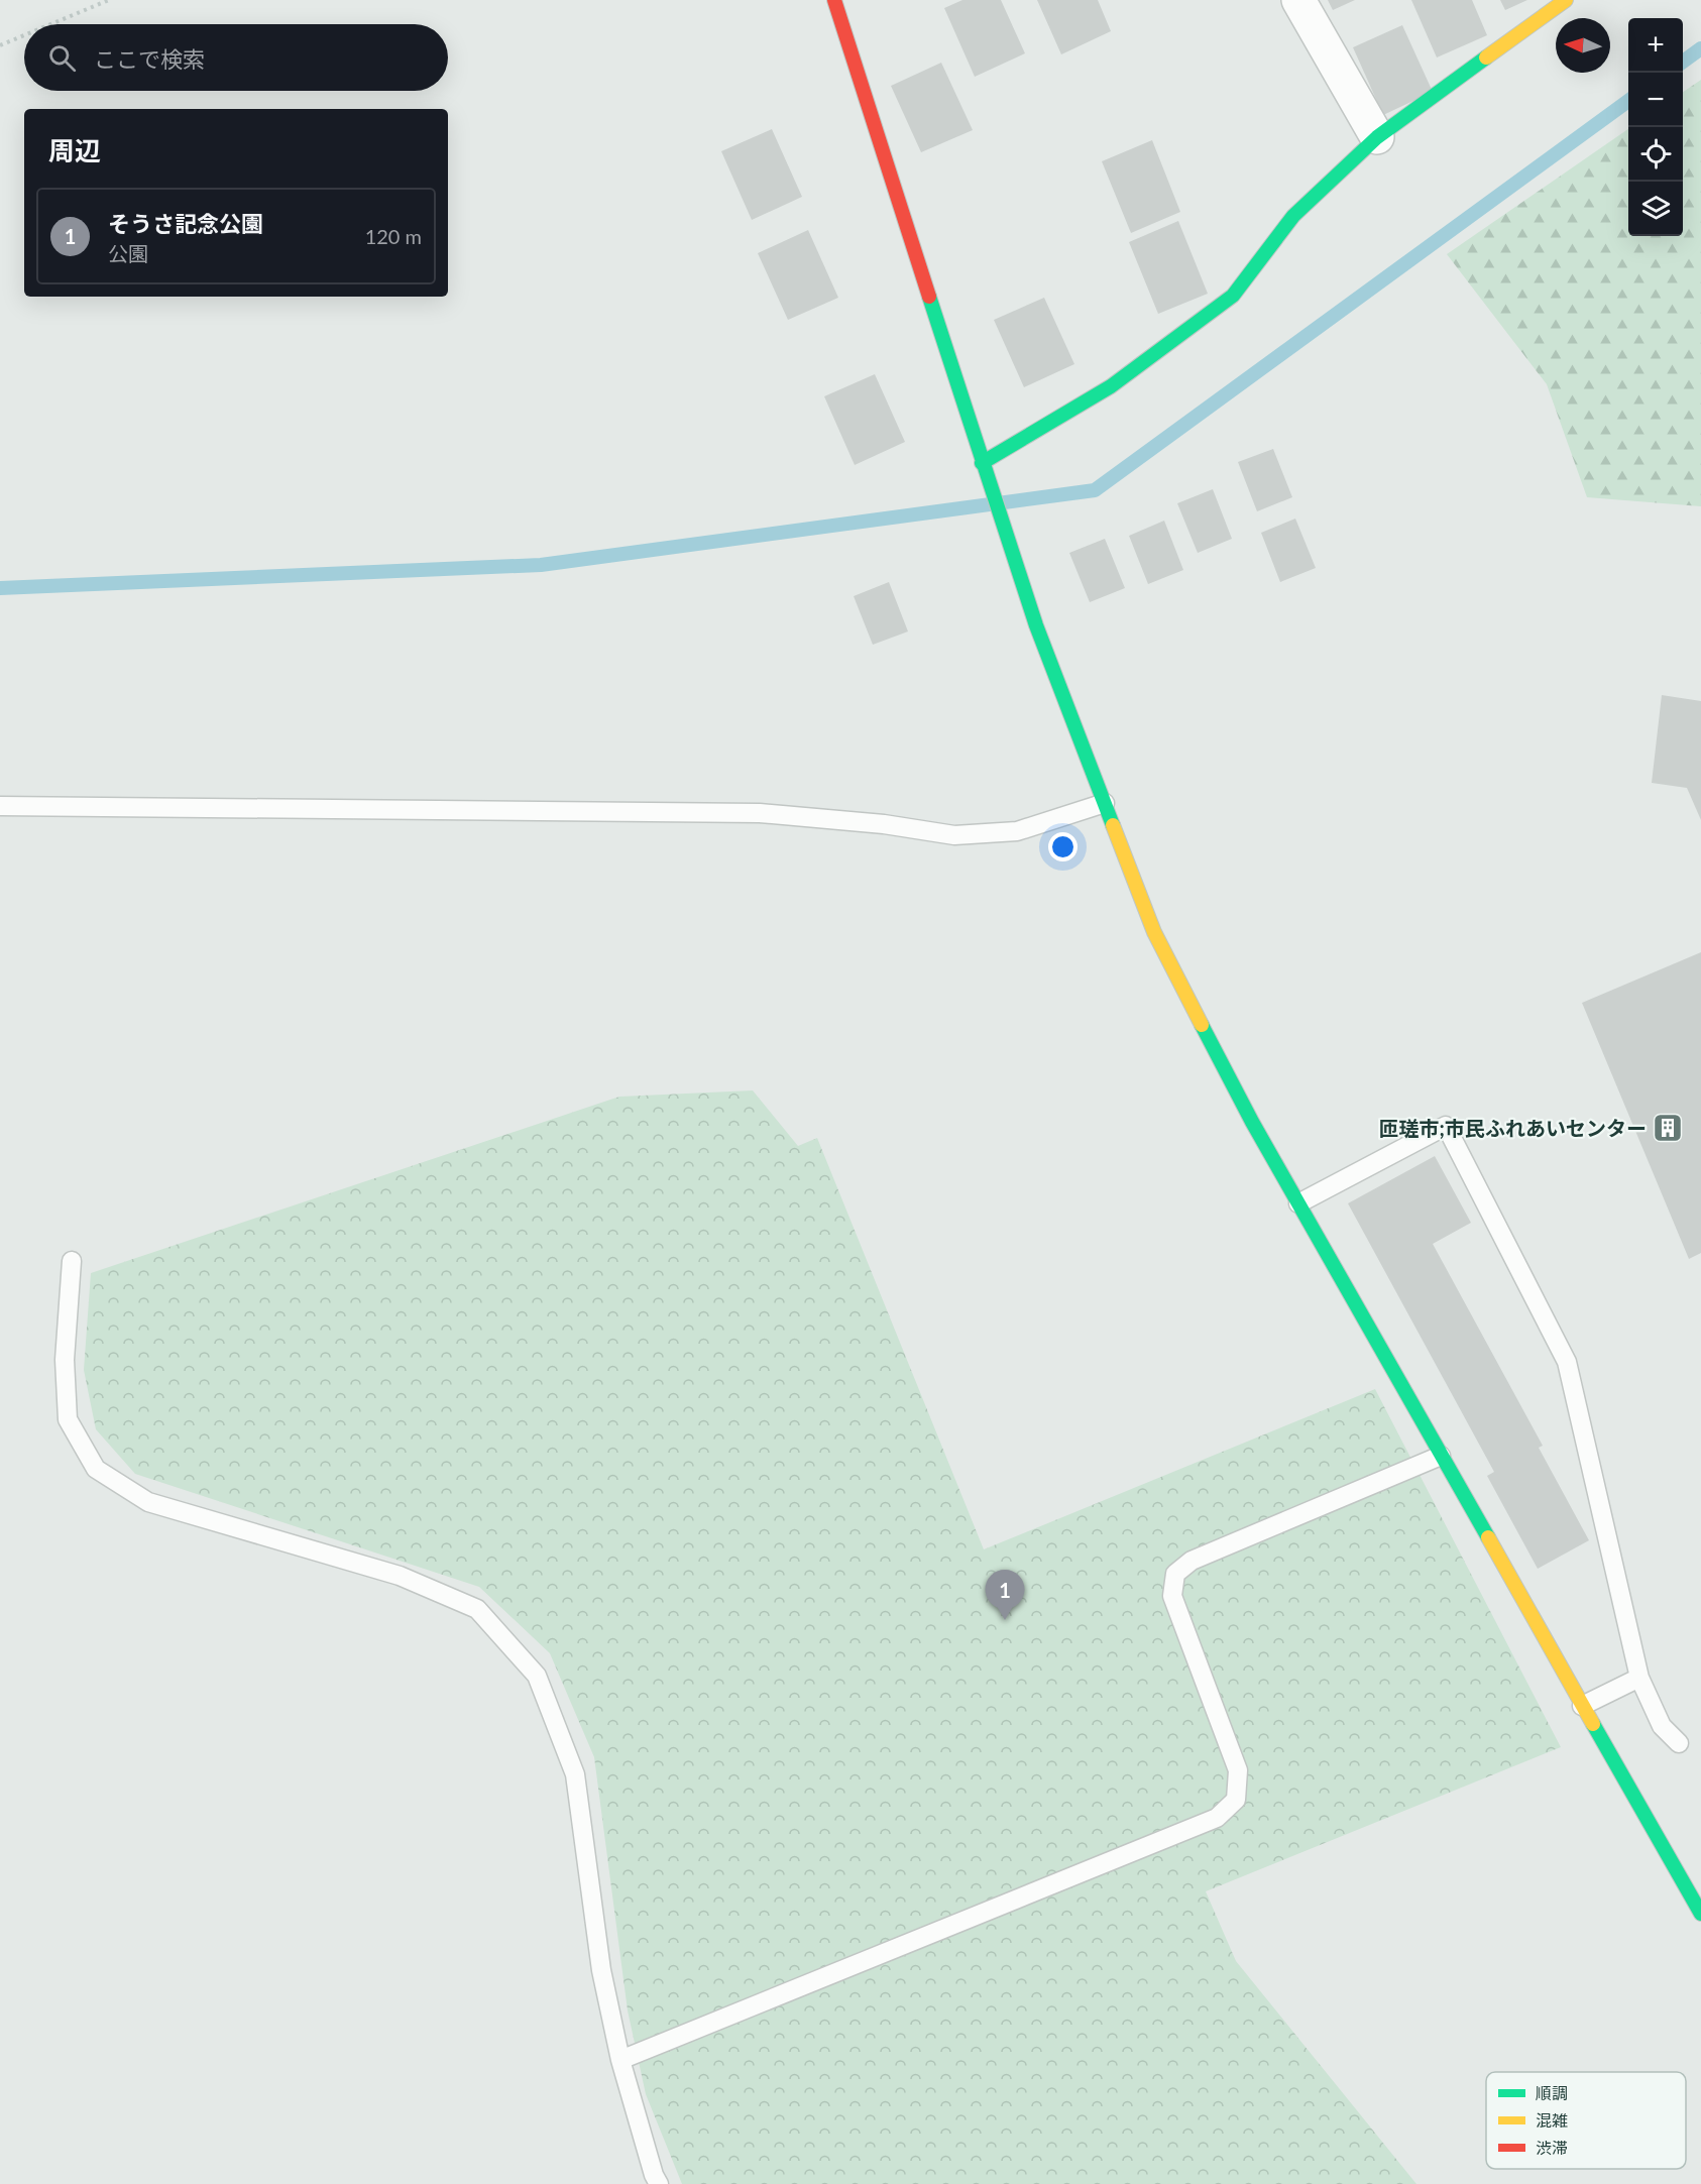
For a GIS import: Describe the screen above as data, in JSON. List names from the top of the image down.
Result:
{
  "places": {
    "building": ["匝瑳市;市民ふれあいセンター"]
  },
  "legend": ["順調", "混雑", "渋滞"],
  "north": "left",
  "page": {
    "map_buttons": ["+", "−"],
    "search": "ここで検索",
    "heading": "周辺",
    "list": [
      {
        "mark": "1",
        "name": "そうさ記念公園",
        "note": "公園",
        "value": "120 m"
      }
    ],
    "pins": "1"
  }
}
